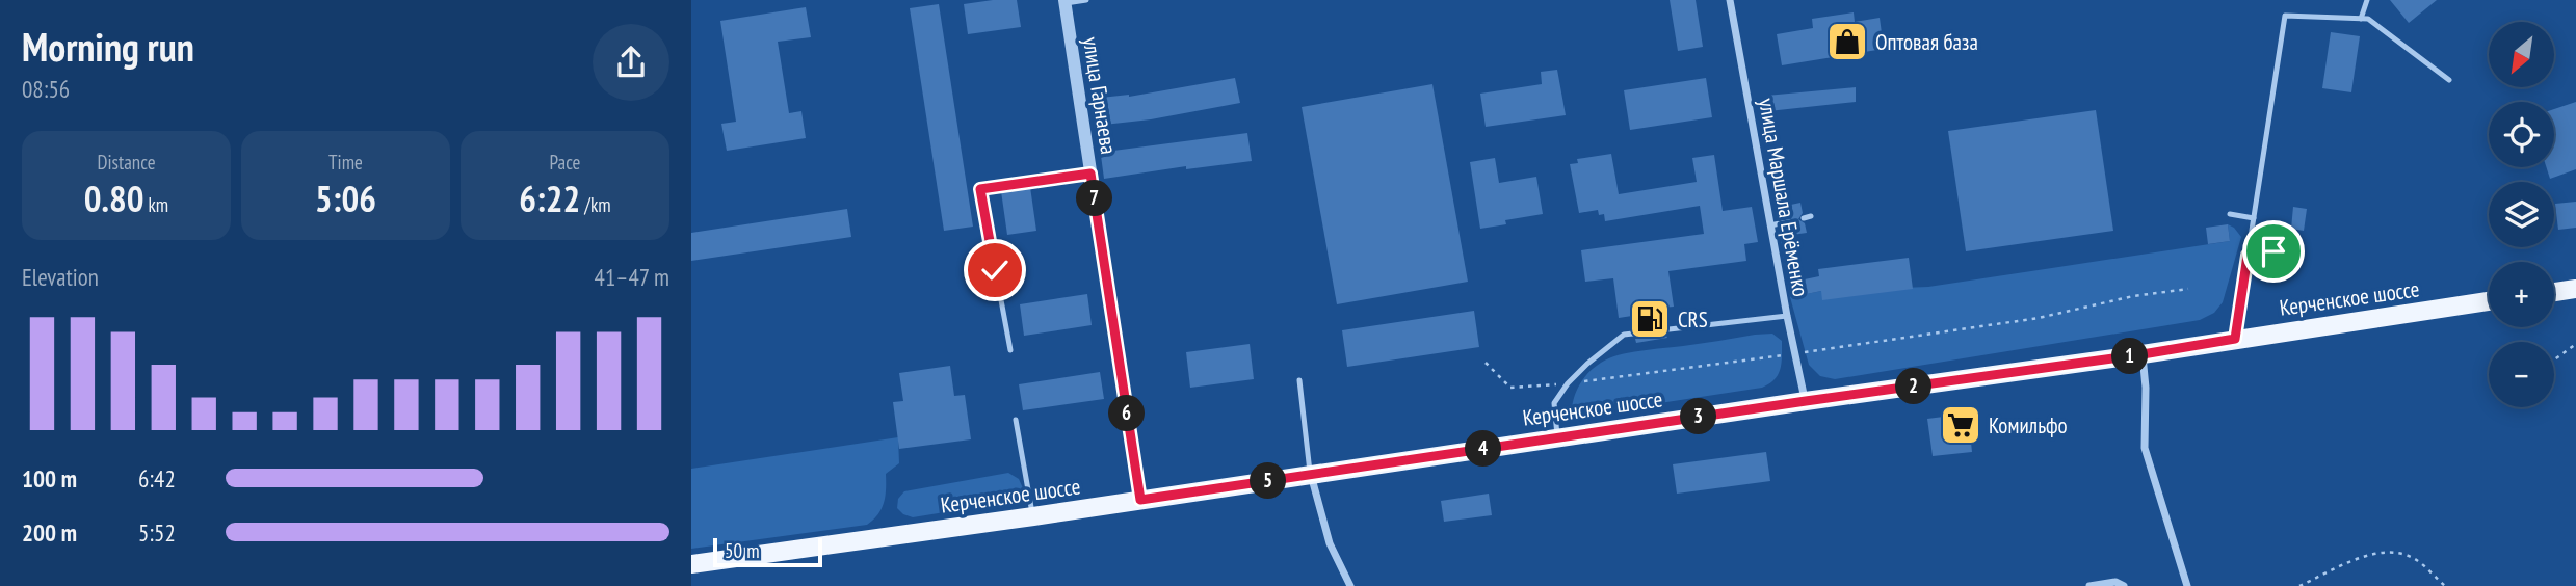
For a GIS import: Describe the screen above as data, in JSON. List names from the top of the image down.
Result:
{
  "streets": {
    "main road": ["Керченское шоссе"],
    "street": ["улица Гарнаева", "улица Маршала Ерёменко"]
  },
  "crossings": [
    ["улица Гарнаева", "Керченское шоссе"],
    ["улица Маршала Ерёменко", "Керченское шоссе"]
  ],
  "places": {
    "shop": ["Оптовая база"],
    "fuel station": ["CRS"],
    "supermarket": ["Комильфо"]
  },
  "scale_bar": "50 m",
  "north": "bottom left",
  "page": {
    "heading": ["Morning run", "08:56"],
    "map_buttons": ["+", "−"],
    "stats": [
      ["Distance", "0.80 km"],
      ["Time", "5:06"],
      ["Pace", "6:22 /km"]
    ],
    "pins": [
      "7",
      "1",
      "2",
      "6",
      "3",
      "4",
      "5"
    ],
    "chart": ["Elevation", "41–47 m"],
    "list": [
      {
        "name": "100 m",
        "note": "6:42"
      },
      {
        "name": "200 m",
        "note": "5:52"
      }
    ],
    "scale": "50 m"
  }
}
